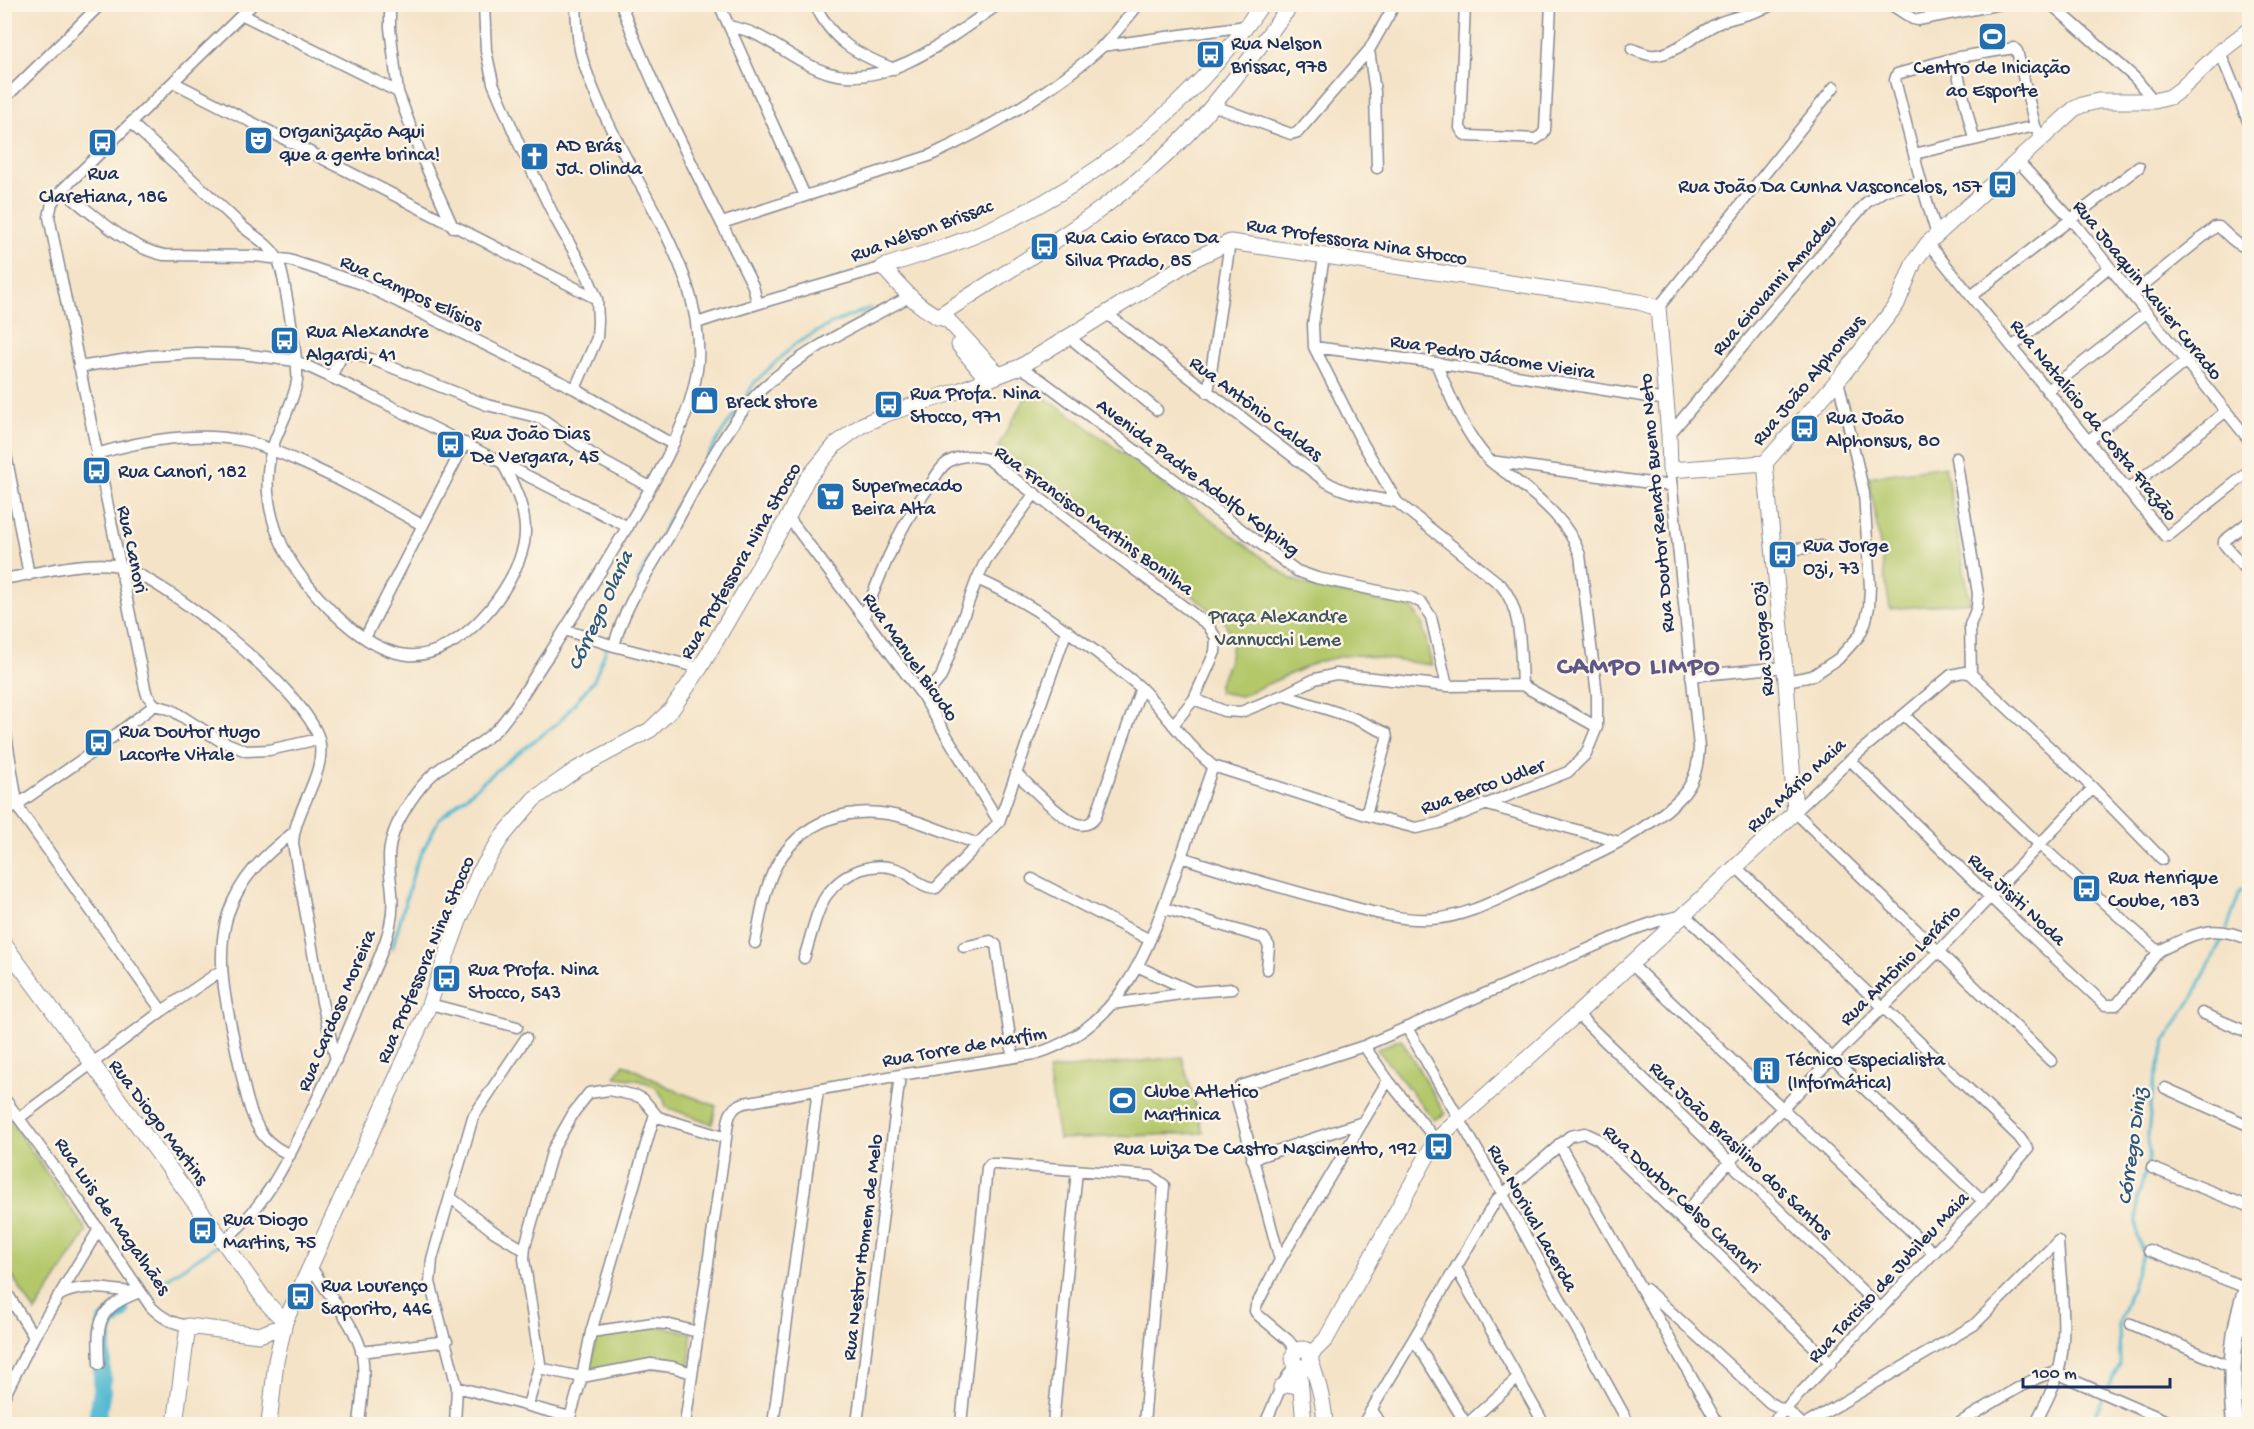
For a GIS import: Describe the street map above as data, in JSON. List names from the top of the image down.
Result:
{
  "streets": {
    "street": [
      "Rua Nélson Brissac",
      "Rua Professora Nina Stocco",
      "Rua Giovanni Amadeu",
      "Rua Joaquin Xavier Curado",
      "Rua Campos Elísios",
      "Rua Pedro Jácome Vieira",
      "Rua João Alphonsus",
      "Rua Antônio Caldas",
      "Rua Natalício da Costa Frazão",
      "Avenida Padre Adolfo Kolping",
      "Rua Doutor Renato Bueno Neto",
      "Rua Francisco Martins Bonilha",
      "Rua Canori",
      "Rua Jorge Ozi",
      "Rua Manuel Bicudo",
      "Rua Mário Maia",
      "Rua Berco Udler",
      "Rua Jisiti Noda",
      "Rua Antônio Lerário",
      "Rua Cardoso Moreira",
      "Rua Torre de Marfim",
      "Rua Diogo Martins",
      "Rua João Brasilino dos Santos",
      "Rua Doutor Celso Charuri",
      "Rua Luis de Magalhães",
      "Rua Norival Lacerda",
      "Rua Nestor Homem de Melo",
      "Rua Tarciso de Jubileu Maia"
    ]
  },
  "crossings": [
    ["Rua Nélson Brissac", "Rua Cardoso Moreira"],
    ["Rua Professora Nina Stocco", "Rua Antônio Caldas"],
    ["Rua Professora Nina Stocco", "Avenida Padre Adolfo Kolping"],
    ["Rua Professora Nina Stocco", "Rua Doutor Renato Bueno Neto"],
    ["Rua Professora Nina Stocco", "Rua Manuel Bicudo"],
    ["Rua Giovanni Amadeu", "Rua Doutor Renato Bueno Neto"],
    ["Rua Joaquin Xavier Curado", "Rua João Alphonsus"],
    ["Rua Campos Elísios", "Rua Canori"],
    ["Rua Campos Elísios", "Rua Cardoso Moreira"],
    ["Rua Pedro Jácome Vieira", "Rua Doutor Renato Bueno Neto"],
    ["Rua Pedro Jácome Vieira", "Rua Berco Udler"],
    ["Rua João Alphonsus", "Rua Natalício da Costa Frazão"],
    ["Rua João Alphonsus", "Rua Doutor Renato Bueno Neto"],
    ["Rua João Alphonsus", "Rua Jorge Ozi"],
    ["Rua Doutor Renato Bueno Neto", "Rua Torre de Marfim"],
    ["Rua Francisco Martins Bonilha", "Rua Manuel Bicudo"],
    ["Rua Francisco Martins Bonilha", "Rua Berco Udler"],
    ["Rua Jorge Ozi", "Rua Mário Maia"],
    ["Rua Mário Maia", "Rua Jisiti Noda"],
    ["Rua Mário Maia", "Rua João Brasilino dos Santos"],
    ["Rua Mário Maia", "Rua Norival Lacerda"],
    ["Rua Berco Udler", "Rua Torre de Marfim"],
    ["Rua Jisiti Noda", "Rua Antônio Lerário"],
    ["Rua Antônio Lerário", "Rua João Brasilino dos Santos"],
    ["Rua Antônio Lerário", "Rua Doutor Celso Charuri"],
    ["Rua Antônio Lerário", "Rua Tarciso de Jubileu Maia"],
    ["Rua Cardoso Moreira", "Rua Diogo Martins"],
    ["Rua Torre de Marfim", "Rua Nestor Homem de Melo"],
    ["Rua Diogo Martins", "Rua Luis de Magalhães"],
    ["Rua João Brasilino dos Santos", "Rua Tarciso de Jubileu Maia"],
    ["Rua Doutor Celso Charuri", "Rua Norival Lacerda"],
    ["Rua Doutor Celso Charuri", "Rua Tarciso de Jubileu Maia"]
  ],
  "districts": ["CAMPO LIMPO"],
  "water": ["Córrego Olaria", "Córrego Diniz"],
  "parks": ["Praça Alexandre Vannucchi Leme"],
  "places": {
    "sports": ["Centro de Iniciação ao Esporte", "Clube Atletico Martinica"],
    "bus stop": [
      "Rua Nelson Brissac, 978",
      "Rua Claretiana, 186",
      "Rua João Da Cunha Vasconcelos, 157",
      "Rua Caio Graco Da Silva Prado, 85",
      "Rua Alexandre Algardi, 41",
      "Rua Profa. Nina Stocco, 971",
      "Rua João Alphonsus, 80",
      "Rua João Dias De Vergara, 45",
      "Rua Canori, 182",
      "Rua Jorge Ozi, 73",
      "Rua Doutor Hugo Lacorte Vitale",
      "Rua Henrique Coube, 183",
      "Rua Profa. Nina Stocco, 543",
      "Rua Luiza De Castro Nascimento, 192",
      "Rua Diogo Martins, 75",
      "Rua Lourenço Saporito, 446"
    ],
    "theatre": ["Organização Aqui que a gente brinca!"],
    "church": ["AD Brás Jd. Olinda"],
    "shop": ["Breck store"],
    "supermarket": ["Supermecado Beira Alta"],
    "building": ["Técnico Especialista (Informática)"]
  },
  "scale_bar": "100 m"
}
